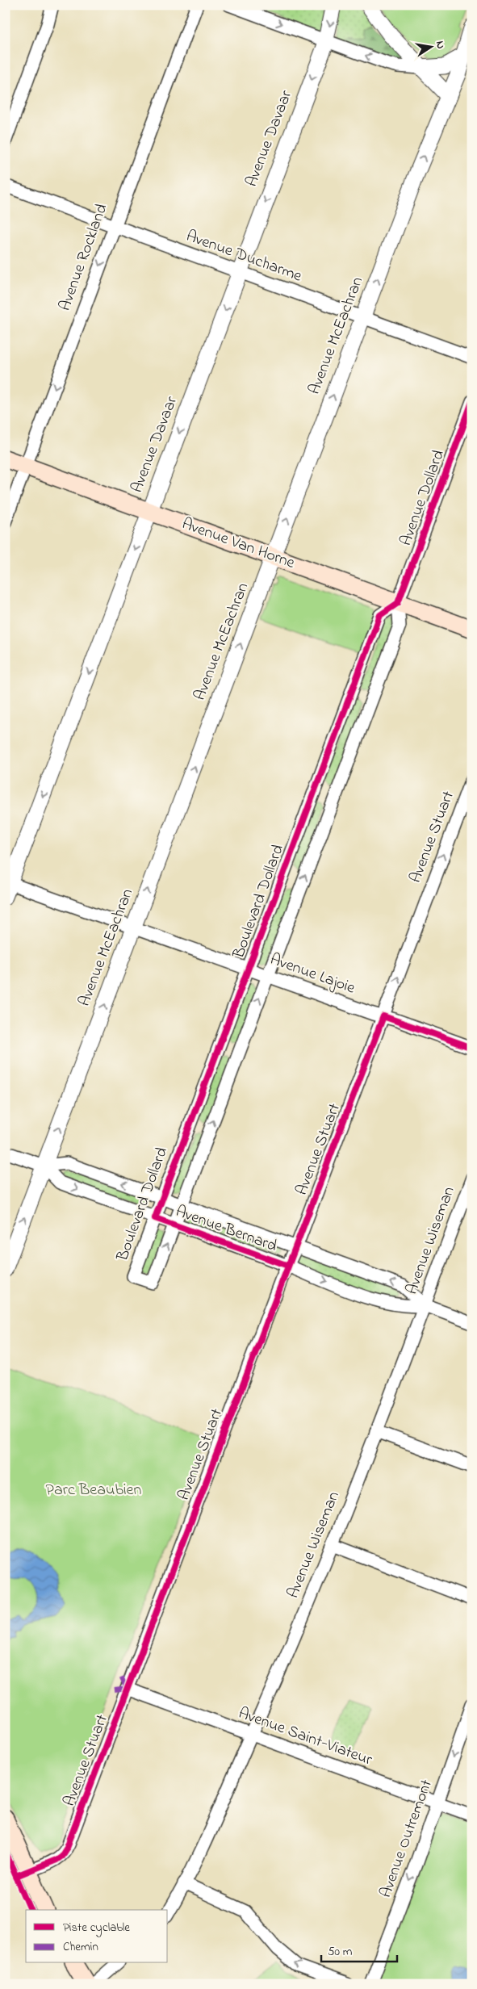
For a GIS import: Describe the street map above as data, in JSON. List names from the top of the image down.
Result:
{
  "streets": {
    "main road": ["Avenue Van Horne"],
    "street": [
      "Avenue Davaar",
      "Avenue Ducharme",
      "Avenue Rockland",
      "Avenue McEachran",
      "Avenue Dollard",
      "Avenue Stuart",
      "Boulevard Dollard",
      "Avenue Lajoie",
      "Avenue Bernard",
      "Avenue Wiseman",
      "Avenue Saint-Viateur",
      "Avenue Outremont"
    ]
  },
  "crossings": [
    ["Avenue Davaar", "Avenue Ducharme"],
    ["Avenue Davaar", "Avenue Van Horne"],
    ["Avenue Davaar", "Avenue Lajoie"],
    ["Avenue Ducharme", "Avenue Rockland"],
    ["Avenue Ducharme", "Avenue McEachran"],
    ["Avenue Rockland", "Avenue Van Horne"],
    ["Avenue McEachran", "Avenue Van Horne"],
    ["Avenue McEachran", "Avenue Lajoie"],
    ["Avenue McEachran", "Avenue Bernard"],
    ["Avenue Dollard", "Avenue Van Horne"],
    ["Avenue Dollard", "Boulevard Dollard"],
    ["Avenue Van Horne", "Boulevard Dollard"],
    ["Avenue Stuart", "Avenue Lajoie"],
    ["Avenue Stuart", "Avenue Bernard"],
    ["Avenue Stuart", "Avenue Saint-Viateur"],
    ["Boulevard Dollard", "Avenue Lajoie"],
    ["Boulevard Dollard", "Avenue Bernard"],
    ["Avenue Bernard", "Avenue Wiseman"],
    ["Avenue Wiseman", "Avenue Saint-Viateur"],
    ["Avenue Saint-Viateur", "Avenue Outremont"]
  ],
  "one_way": [
    "Avenue Davaar",
    "Avenue Rockland",
    "Avenue McEachran",
    "Avenue Outremont"
  ],
  "parks": ["Parc Beaubien"],
  "legend": ["Piste cyclable", "Chemin"],
  "scale_bar": "50 m",
  "north": "right"
}
